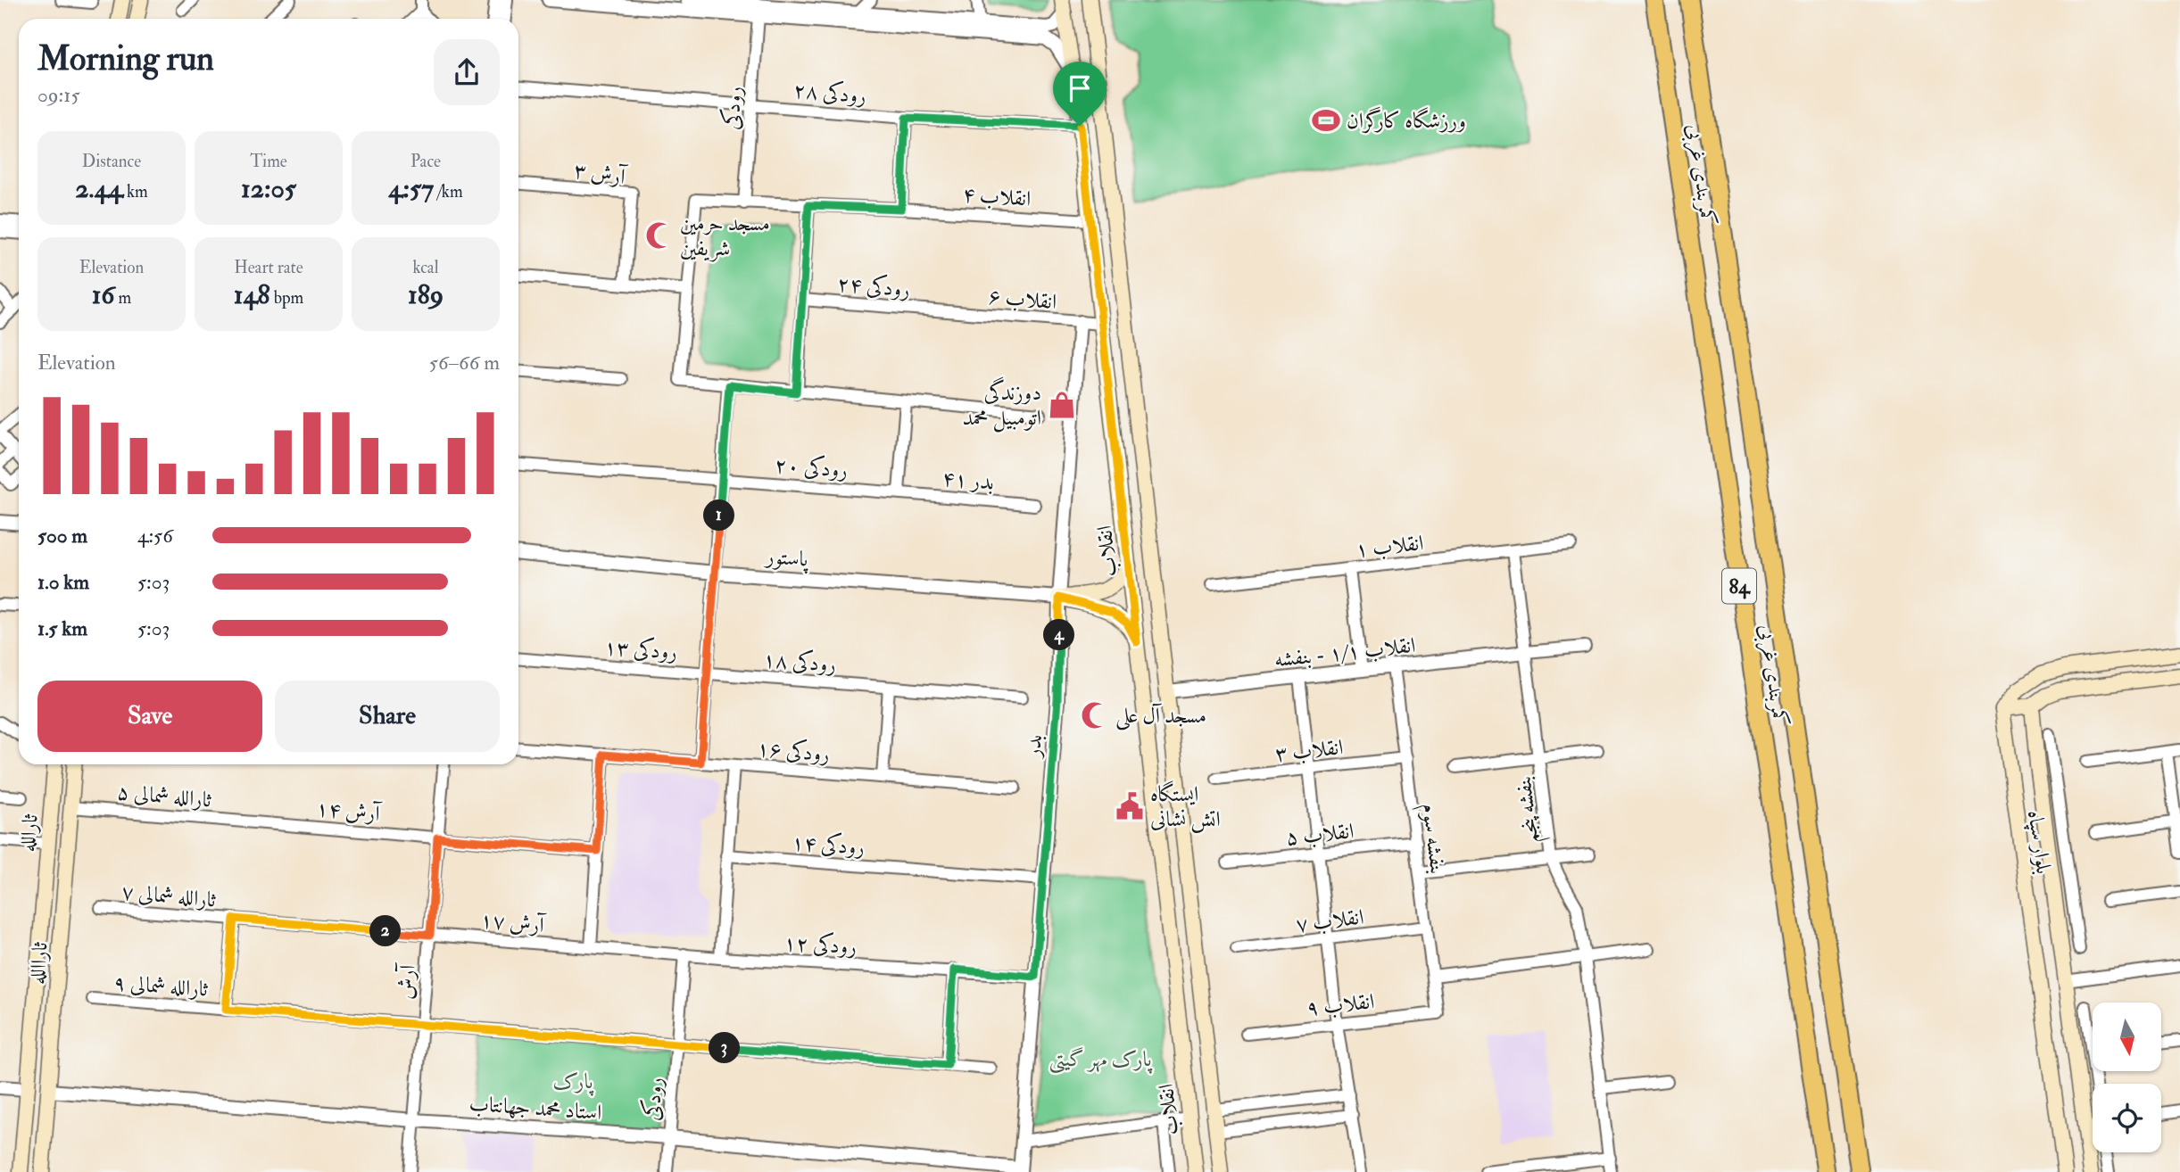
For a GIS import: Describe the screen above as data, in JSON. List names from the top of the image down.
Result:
{
  "streets": {
    "highway": ["کمربندی غربی", "84"],
    "main road": [
      "انقلاب",
      "ثارالله",
      "بلوار سپاه",
      "ثاراالله"
    ],
    "street": [
      "رودکی ۲۸",
      "رودکی",
      "آرش ۳",
      "انقلاب ۴",
      "رودکی ۲۴",
      "انقلاب ۶",
      "رودکی ۲۰",
      "بدر ۴۱",
      "انقلاب ۱",
      "پاستور",
      "رودکی ۱۳",
      "انقلاب ۱/۱ - بنفشه",
      "رودکی ۱۸",
      "بدر",
      "انقلاب ۳",
      "رودکی ۱۶",
      "ثارالله شمالی ۵",
      "بنفشه پنجم",
      "آرش ۱۴",
      "انقلاب ۵",
      "بنفشه سوم",
      "رودکی ۱۴",
      "ثارالله شمالی ۷",
      "انقلاب ۷",
      "آرش ۱۷",
      "رودکی ۱۲",
      "آرش",
      "ثارالله شمالی ۹",
      "انقلاب ۹",
      "استاد محمد جهانتاب"
    ]
  },
  "crossings": [
    ["رودکی ۲۸", "رودکی"],
    ["رودکی ۲۸", "انقلاب"],
    ["رودکی", "انقلاب ۴"],
    ["رودکی", "آرش ۱۷"],
    ["رودکی", "رودکی ۱۲"],
    ["رودکی", "ثارالله شمالی ۹"],
    ["رودکی", "استاد محمد جهانتاب"],
    ["انقلاب ۴", "انقلاب"],
    ["رودکی ۲۴", "انقلاب ۶"],
    ["انقلاب ۶", "انقلاب"],
    ["انقلاب ۶", "بدر"],
    ["رودکی ۲۰", "بدر ۴۱"],
    ["انقلاب ۱", "بنفشه پنجم"],
    ["انقلاب", "انقلاب ۱/۱ - بنفشه"],
    ["پاستور", "بدر"],
    ["رودکی ۱۳", "رودکی ۱۸"],
    ["انقلاب ۱/۱ - بنفشه", "بنفشه پنجم"],
    ["انقلاب ۱/۱ - بنفشه", "بنفشه سوم"],
    ["بدر", "رودکی ۱۴"],
    ["بدر", "رودکی ۱۲"],
    ["بدر", "استاد محمد جهانتاب"],
    ["انقلاب ۳", "بنفشه سوم"],
    ["ثارالله شمالی ۵", "آرش ۱۴"],
    ["ثارالله شمالی ۵", "ثاراالله"],
    ["آرش ۱۴", "آرش"],
    ["انقلاب ۵", "بنفشه سوم"],
    ["بنفشه سوم", "انقلاب ۷"],
    ["بنفشه سوم", "انقلاب ۹"],
    ["ثارالله شمالی ۷", "آرش ۱۷"],
    ["ثارالله شمالی ۷", "آرش"],
    ["آرش ۱۷", "رودکی ۱۲"],
    ["آرش ۱۷", "آرش"],
    ["ثاراالله", "استاد محمد جهانتاب"],
    ["آرش", "ثارالله شمالی ۹"],
    ["آرش", "استاد محمد جهانتاب"]
  ],
  "parks": ["پارک مهر گیتی", "پارک"],
  "places": {
    "sports": ["ورزشگاه کارگران"],
    "mosque": ["مسجد حرمین شریفین", "مسجد آل علی"],
    "shop": ["دوزندگی اتومبیل محمد"],
    "public building": ["ایستگاه اتش نشانی"]
  },
  "north": "bottom",
  "page": {
    "heading": ["Morning run", "09:15"],
    "stats": [
      ["Distance", "2.44 km"],
      ["Time", "12:05"],
      ["Pace", "4:57 /km"],
      ["Elevation", "16 m"],
      ["Heart rate", "148 bpm"],
      ["kcal", "189"]
    ],
    "chart": ["Elevation", "56–66 m"],
    "pins": [
      "1",
      "4",
      "2",
      "3"
    ],
    "list": [
      {
        "name": "500 m",
        "note": "4:56"
      },
      {
        "name": "1.0 km",
        "note": "5:03"
      },
      {
        "name": "1.5 km",
        "note": "5:03"
      }
    ],
    "buttons": ["Save", "Share"]
  }
}
